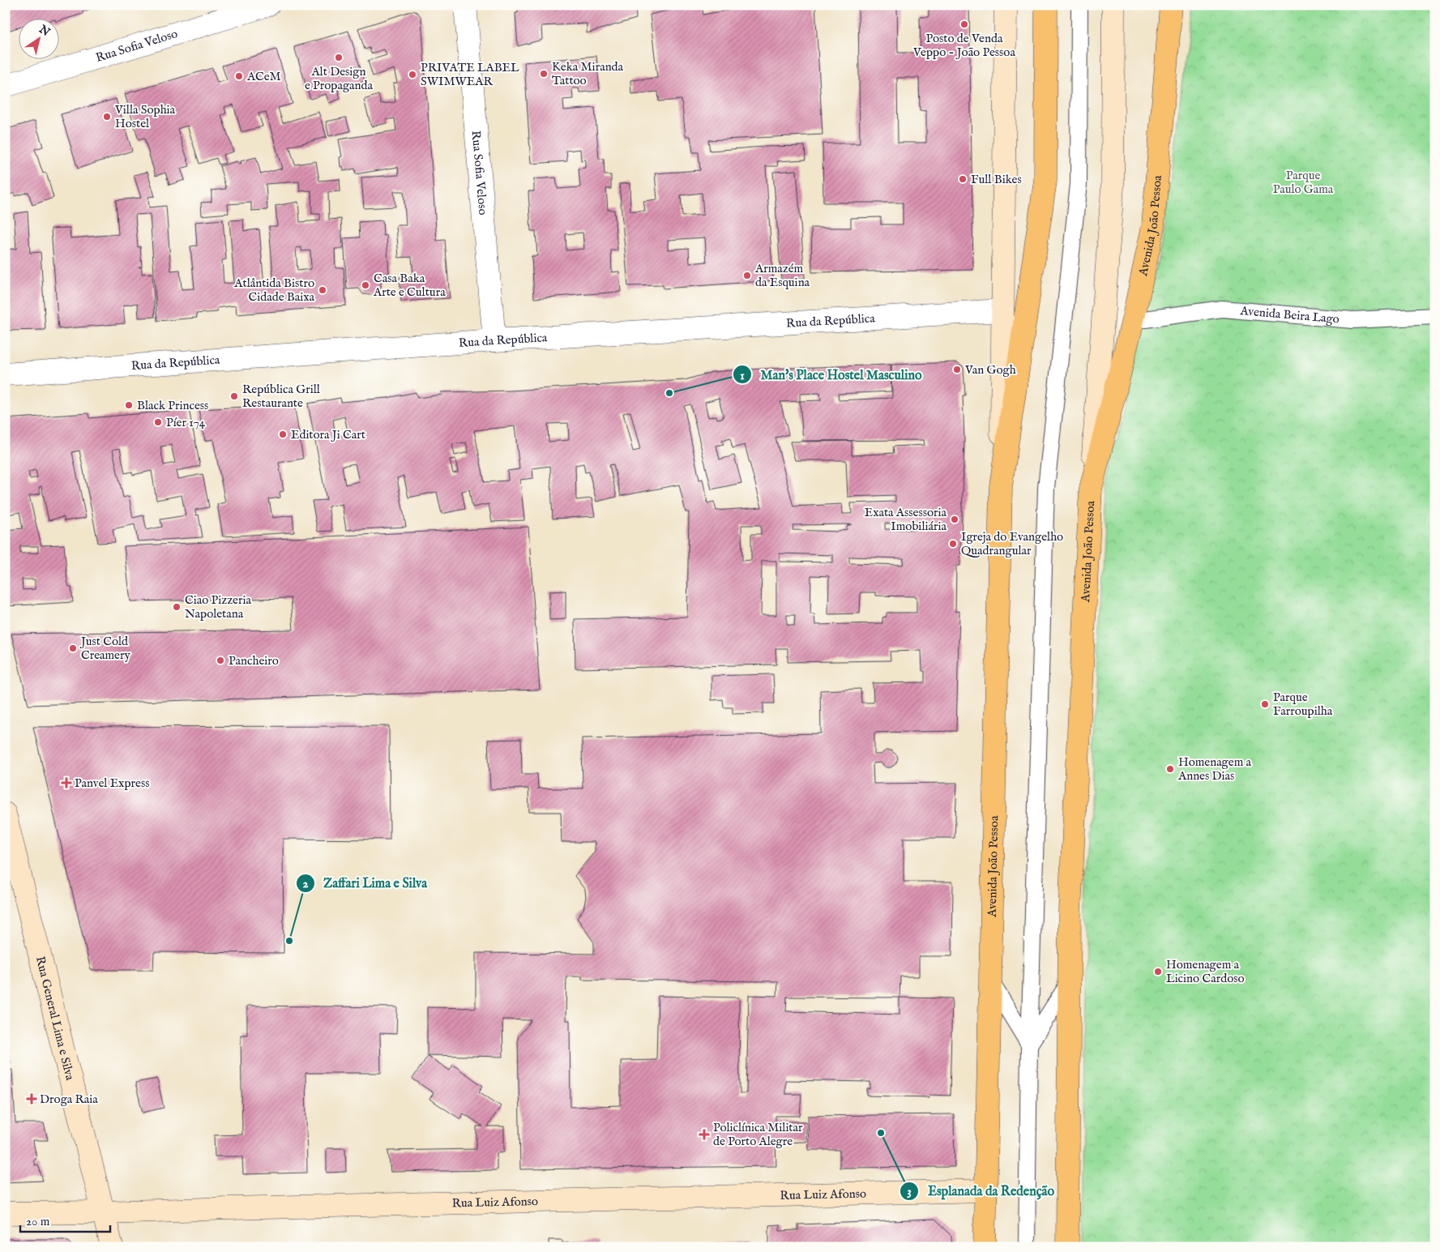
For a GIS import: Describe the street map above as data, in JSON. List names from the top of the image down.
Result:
{
  "streets": {
    "main road": ["Avenida João Pessoa"],
    "street": [
      "Rua Sofia Veloso",
      "Rua da República",
      "Rua General Lima e Silva",
      "Rua Luiz Afonso"
    ],
    "lane": ["Avenida Beira Lago"]
  },
  "crossings": [
    ["Rua Sofia Veloso", "Rua da República"],
    ["Avenida João Pessoa", "Rua da República"],
    ["Avenida João Pessoa", "Rua Luiz Afonso"],
    ["Rua General Lima e Silva", "Rua Luiz Afonso"]
  ],
  "parks": ["Parque Paulo Gama"],
  "places": {
    "other": [
      "Posto de Venda Veppo - João Pessoa",
      "Alt Design e Propaganda",
      "Keka Miranda Tattoo",
      "PRIVATE LABEL SWIMWEAR",
      "ACeM",
      "Villa Sophia Hostel",
      "Full Bikes",
      "Armazém da Esquina",
      "Casa Baka Arte e Cultura",
      "Atlântida Bistro Cidade Baixa",
      "Van Gogh",
      "Man's Place Hostel Masculino",
      "República Grill Restaurante",
      "Black Princess",
      "Píer 174",
      "Editora Ji Cart",
      "Exata Assessoria Imobiliária",
      "Igreja do Evangelho Quadrangular",
      "Ciao Pizzeria Napoletana",
      "Just Cold Creamery",
      "Pancheiro",
      "Parque Farroupilha",
      "Homenagem a Annes Dias",
      "Zaffari Lima e Silva",
      "Homenagem a Licino Cardoso",
      "Esplanada da Redenção"
    ],
    "health": ["Panvel Express", "Droga Raia", "Policlínica Militar de Porto Alegre"]
  },
  "scale_bar": "20 m",
  "north": "top right"
}
